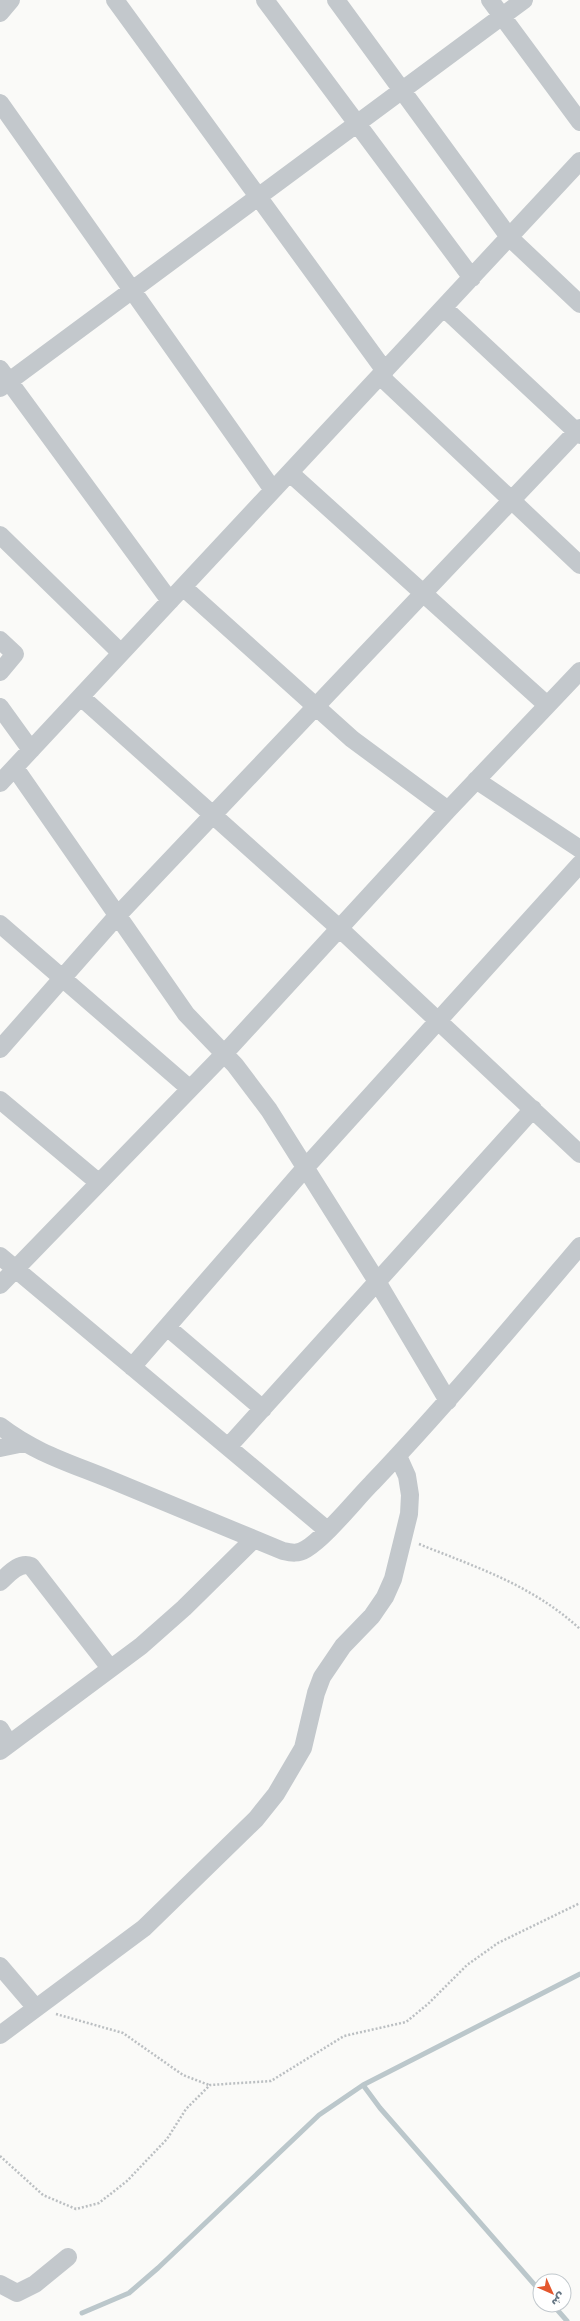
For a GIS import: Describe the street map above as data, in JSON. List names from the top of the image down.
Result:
{
  "north": "bottom right"
}
